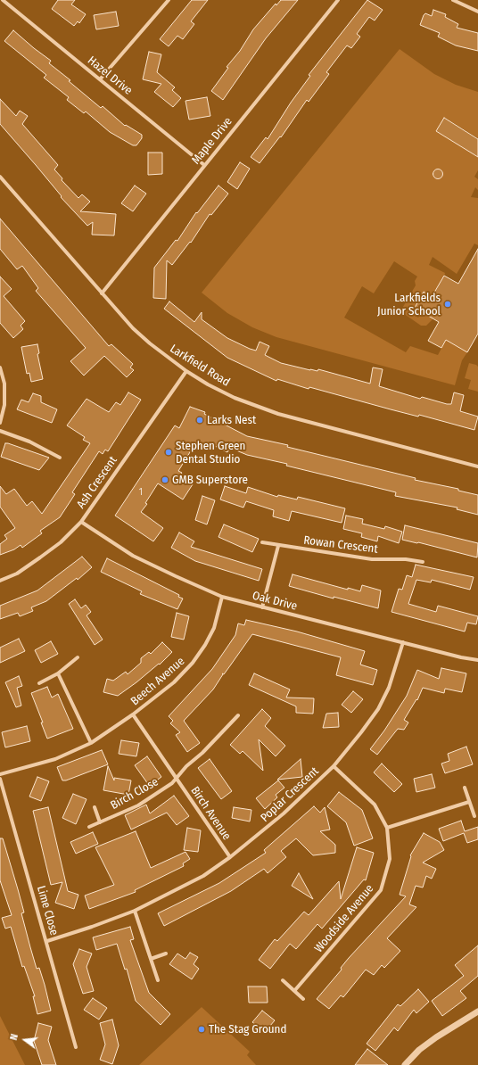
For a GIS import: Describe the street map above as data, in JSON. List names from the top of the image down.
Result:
{
  "streets": {
    "street": [
      "Hazel Drive",
      "Maple Drive",
      "Larkfield Road",
      "Ash Crescent",
      "Rowan Crescent",
      "Oak Drive",
      "Beech Avenue",
      "Birch Close",
      "Poplar Crescent",
      "Birch Avenue",
      "Lime Close",
      "Woodside Avenue"
    ]
  },
  "crossings": [
    ["Hazel Drive", "Maple Drive"],
    ["Maple Drive", "Larkfield Road"],
    ["Larkfield Road", "Ash Crescent"],
    ["Ash Crescent", "Oak Drive"],
    ["Oak Drive", "Beech Avenue"],
    ["Oak Drive", "Poplar Crescent"],
    ["Beech Avenue", "Birch Avenue"],
    ["Birch Close", "Birch Avenue"],
    ["Poplar Crescent", "Birch Avenue"],
    ["Poplar Crescent", "Lime Close"],
    ["Poplar Crescent", "Woodside Avenue"]
  ],
  "places": [
    "Larkfields Junior School",
    "Larks Nest",
    "Stephen Green Dental Studio",
    "GMB Superstore",
    "The Stag Ground"
  ],
  "house_numbers": ["1"],
  "north": "left"
}
